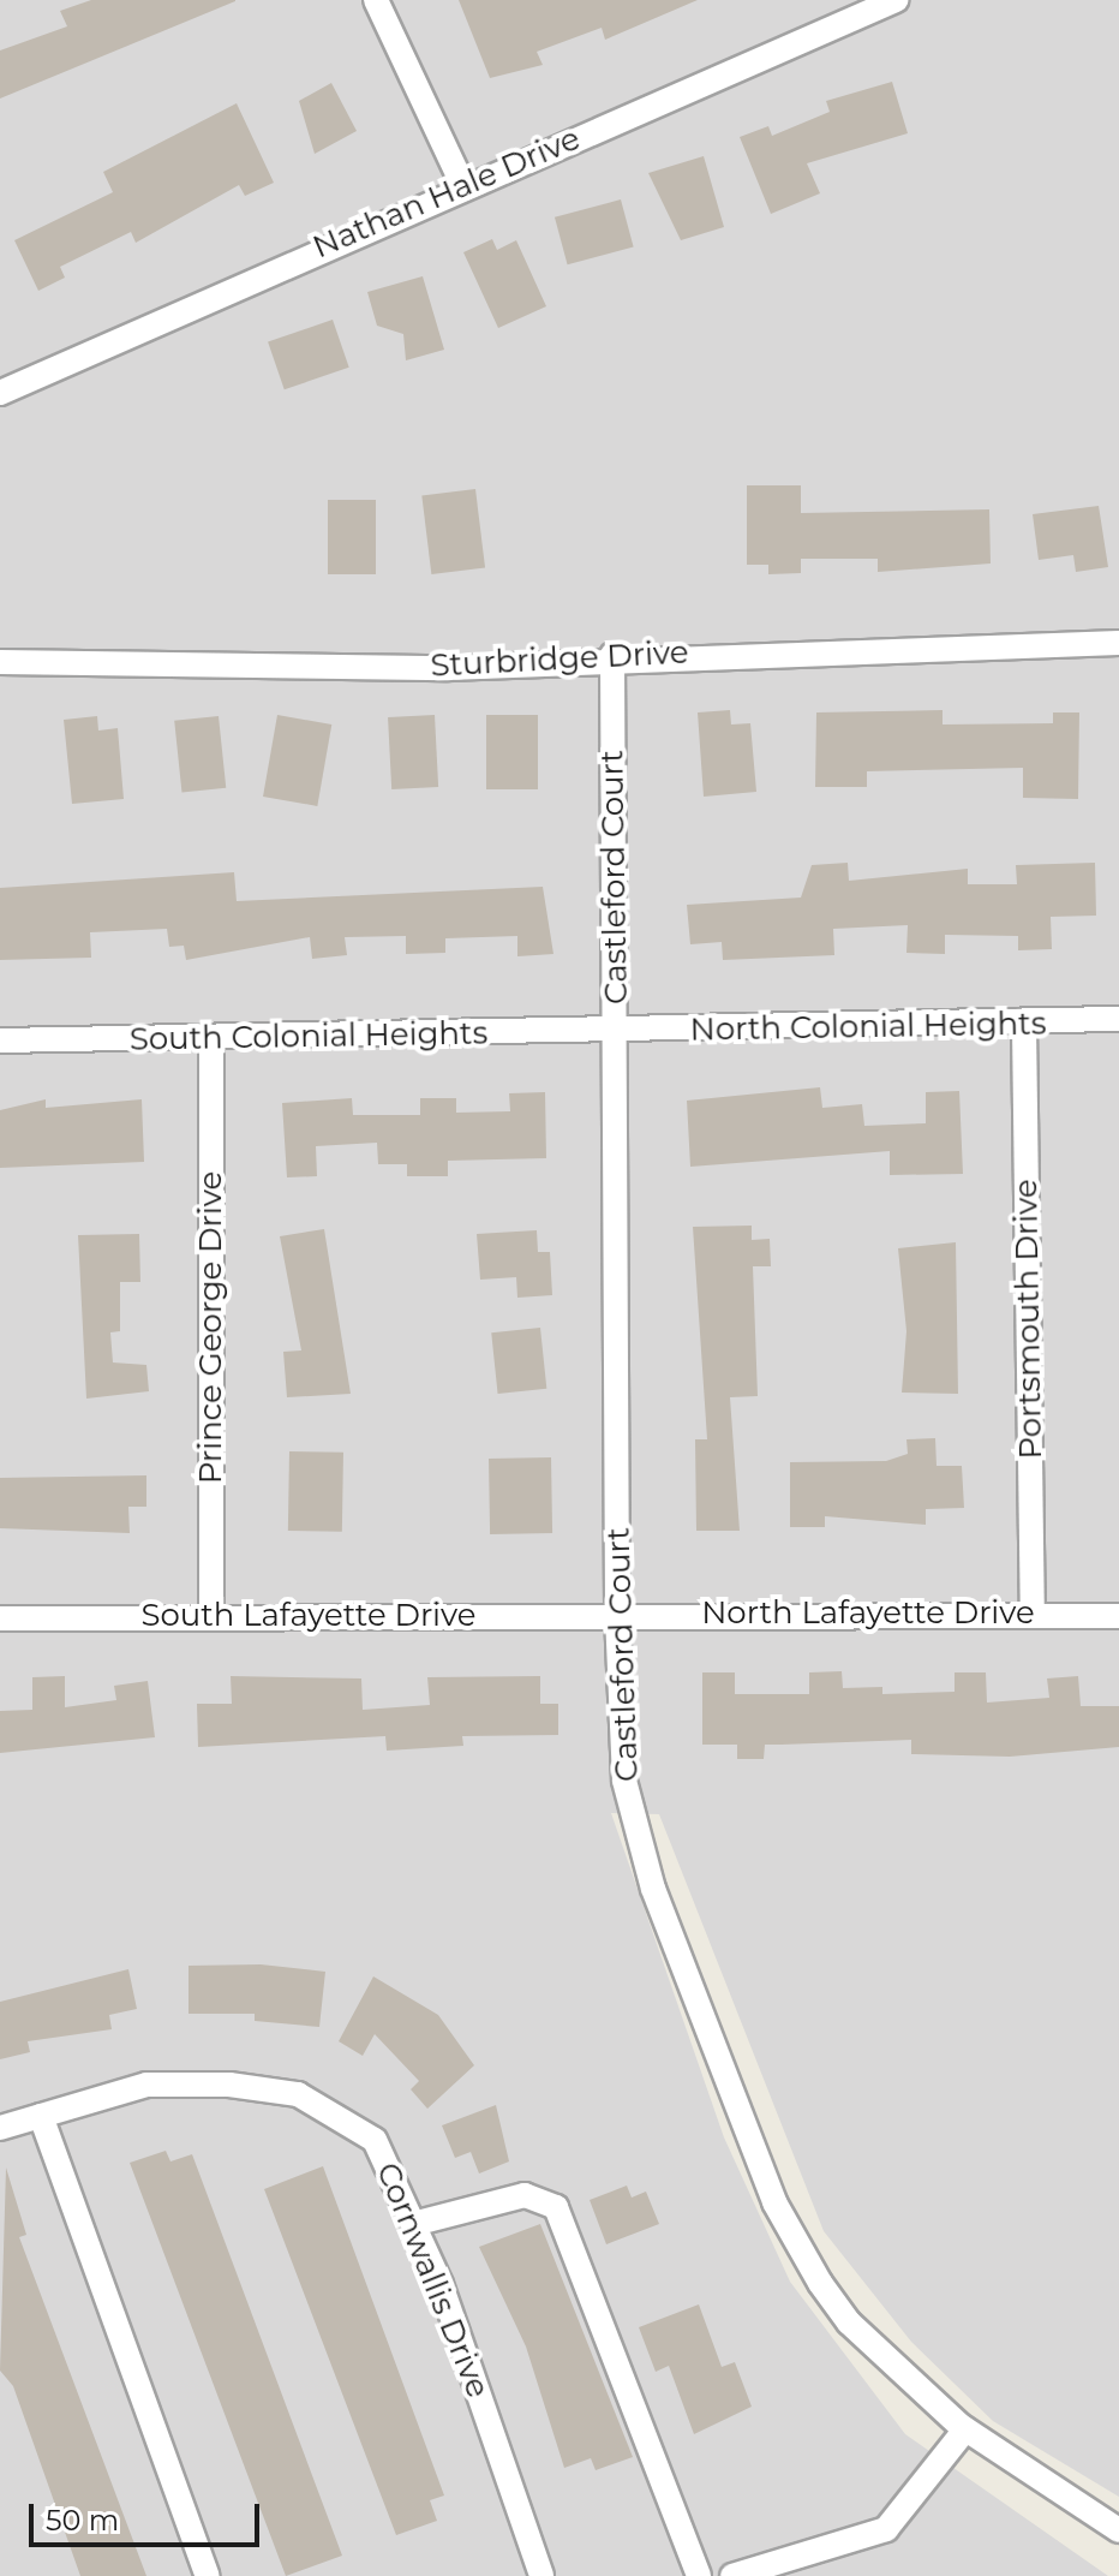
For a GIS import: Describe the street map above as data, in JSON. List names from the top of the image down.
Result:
{
  "streets": {
    "street": [
      "Nathan Hale Drive",
      "Sturbridge Drive",
      "Castleford Court",
      "North Colonial Heights",
      "South Colonial Heights",
      "Portsmouth Drive",
      "Prince George Drive",
      "North Lafayette Drive",
      "South Lafayette Drive",
      "Cornwallis Drive"
    ]
  },
  "crossings": [
    ["Sturbridge Drive", "Castleford Court"],
    ["Castleford Court", "North Colonial Heights"],
    ["Castleford Court", "South Colonial Heights"],
    ["Castleford Court", "North Lafayette Drive"],
    ["Castleford Court", "South Lafayette Drive"],
    ["North Colonial Heights", "South Colonial Heights"],
    ["North Colonial Heights", "Portsmouth Drive"],
    ["South Colonial Heights", "Prince George Drive"],
    ["Portsmouth Drive", "North Lafayette Drive"],
    ["Prince George Drive", "South Lafayette Drive"],
    ["North Lafayette Drive", "South Lafayette Drive"]
  ],
  "scale_bar": "50 m"
}
